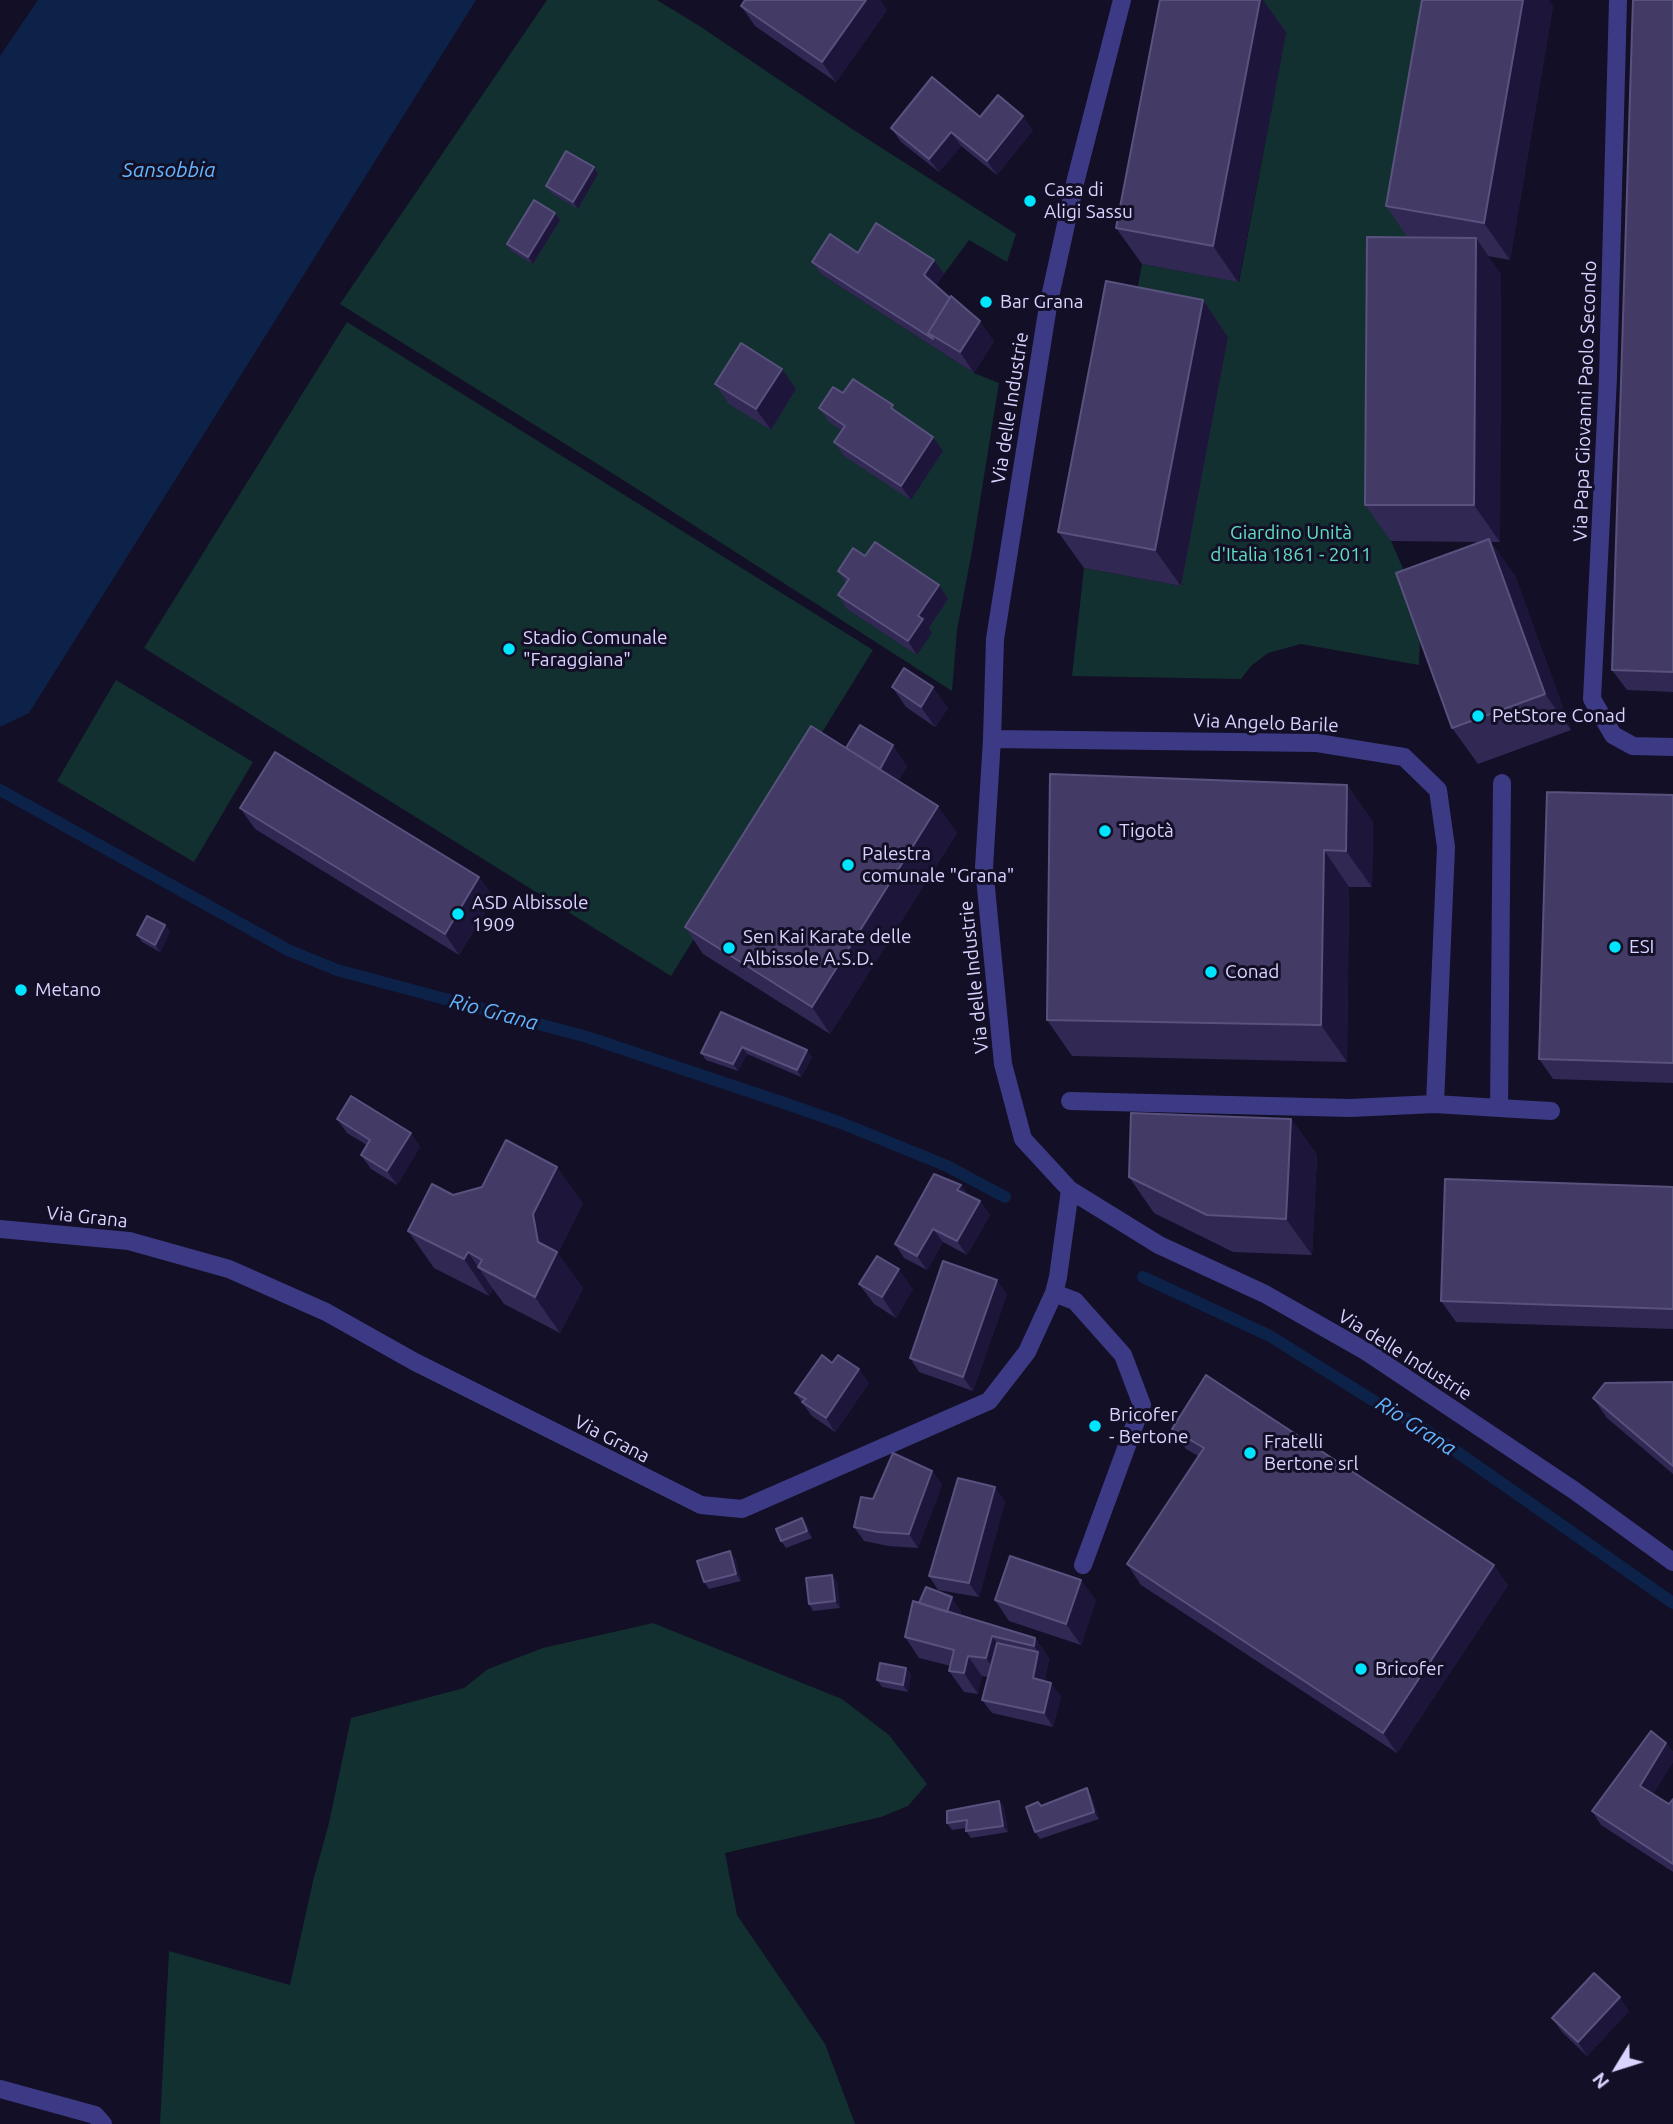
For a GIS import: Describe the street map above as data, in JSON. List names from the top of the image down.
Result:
{
  "streets": {
    "street": [
      "Via Papa Giovanni Paolo Secondo",
      "Via delle Industrie",
      "Via Angelo Barile",
      "Via Grana"
    ]
  },
  "crossings": [
    ["Via delle Industrie", "Via Angelo Barile"],
    ["Via delle Industrie", "Via Grana"]
  ],
  "water": ["Sansobbia", "Rio Grana"],
  "parks": ["Giardino Unità d'Italia 1861 - 2011"],
  "places": [
    "Casa di Aligi Sassu",
    "Bar Grana",
    "Stadio Comunale \"Faraggiana\"",
    "PetStore Conad",
    "Tigotà",
    "Palestra comunale \"Grana\"",
    "ASD Albissole 1909",
    "ESI",
    "Sen Kai Karate delle Albissole A.S.D.",
    "Conad",
    "Metano",
    "Bricofer - Bertone",
    "Fratelli Bertone srl",
    "Bricofer"
  ],
  "north": "bottom left"
}
